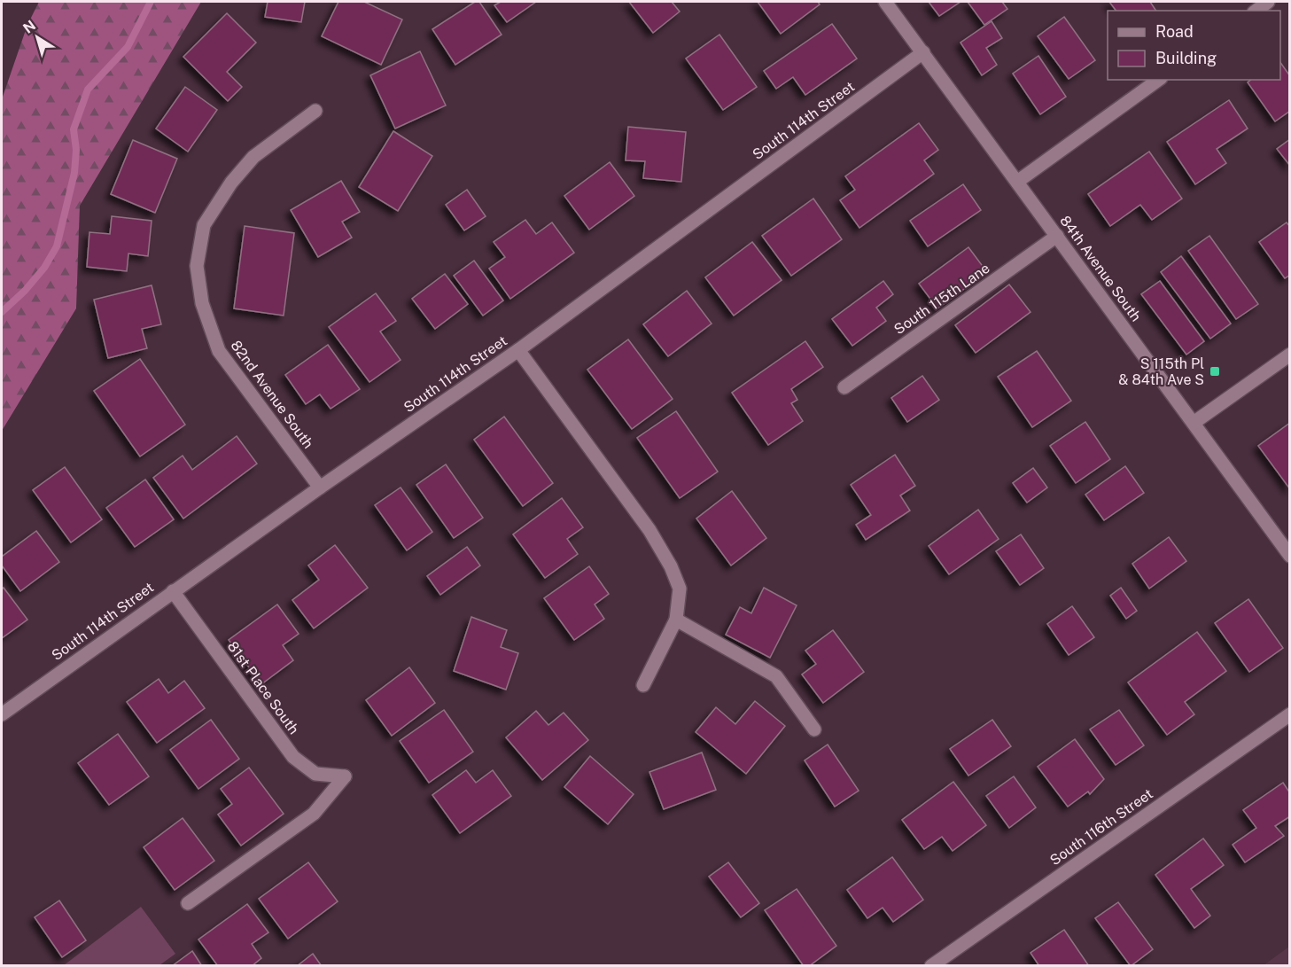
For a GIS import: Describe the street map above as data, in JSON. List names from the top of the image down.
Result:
{
  "streets": {
    "street": [
      "South 114th Street",
      "84th Avenue South",
      "South 115th Lane",
      "82nd Avenue South",
      "81st Place South",
      "South 116th Street"
    ]
  },
  "crossings": [
    ["South 114th Street", "84th Avenue South"],
    ["South 114th Street", "82nd Avenue South"],
    ["South 114th Street", "81st Place South"],
    ["84th Avenue South", "South 115th Lane"]
  ],
  "places": {
    "transit": ["S 115th Pl & 84th Ave S"]
  },
  "legend": ["Road", "Building"],
  "north": "top left"
}
